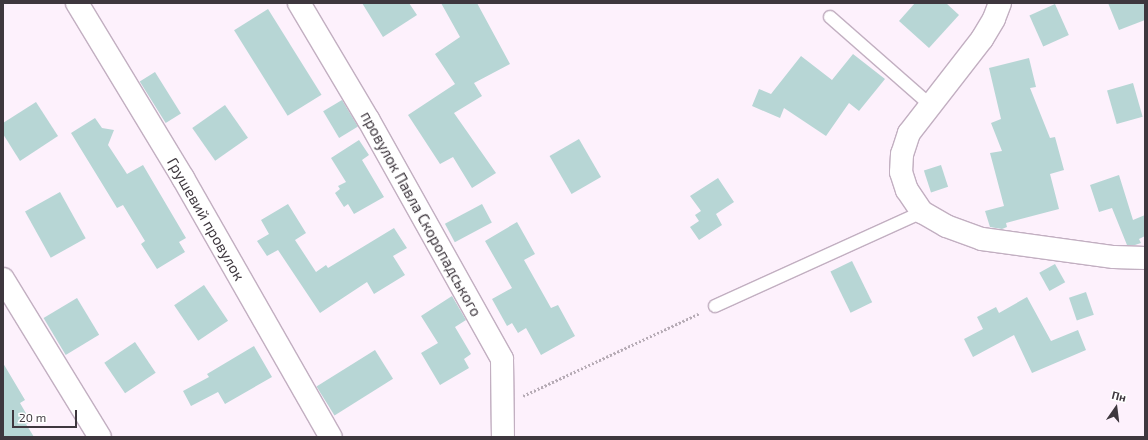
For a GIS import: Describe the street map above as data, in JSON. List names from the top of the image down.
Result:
{
  "streets": {
    "street": ["провулок Павла Скоропадського", "Грушевий провулок"]
  },
  "scale_bar": "20 m",
  "north": "top"
}
